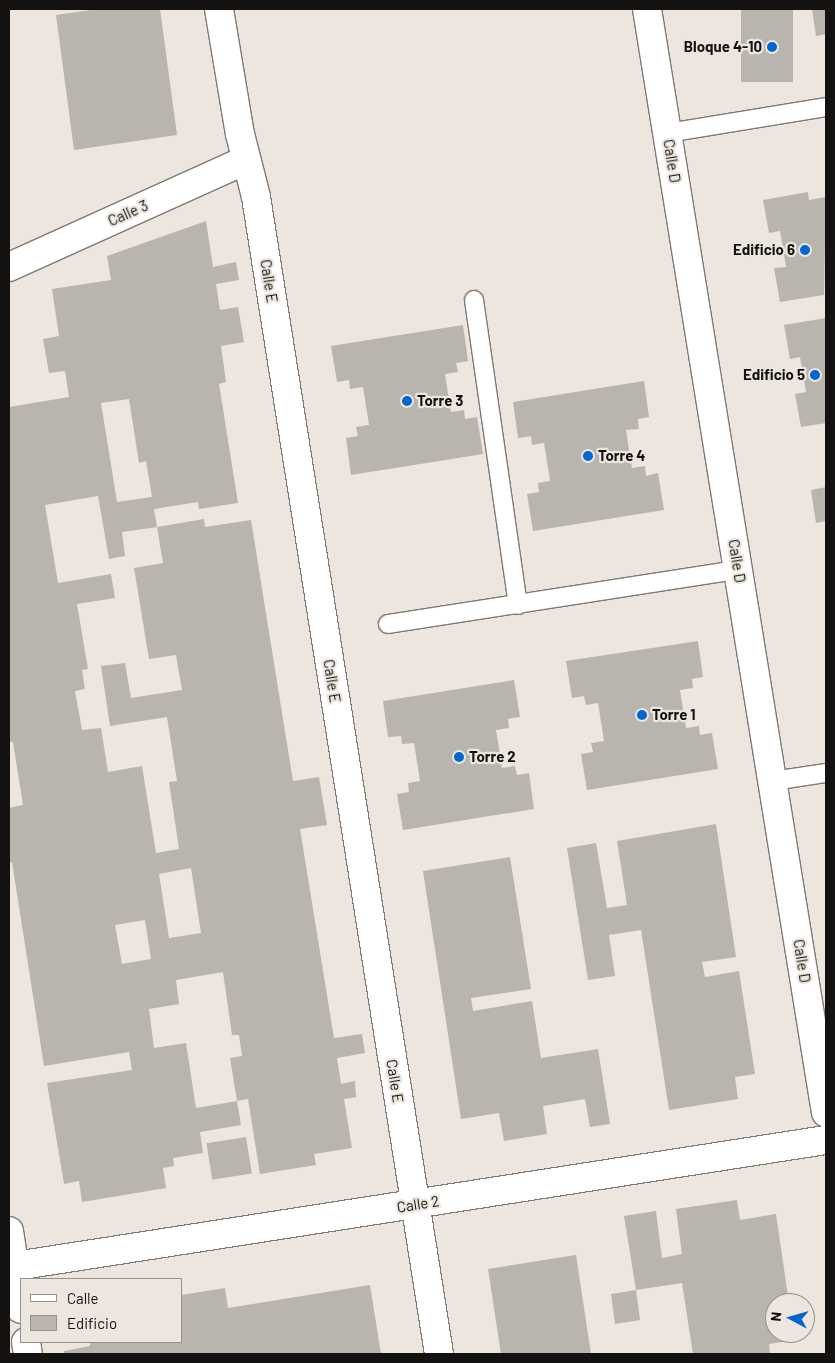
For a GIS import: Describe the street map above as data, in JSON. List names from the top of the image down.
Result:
{
  "streets": {
    "street": [
      "Calle D",
      "Calle 3",
      "Calle E",
      "Calle 2"
    ]
  },
  "crossings": [
    ["Calle 3", "Calle E"],
    ["Calle E", "Calle 2"]
  ],
  "places": [
    "Bloque 4-10",
    "Edificio 6",
    "Edificio 5",
    "Torre 3",
    "Torre 4",
    "Torre 1",
    "Torre 2"
  ],
  "legend": ["Calle", "Edificio"],
  "north": "left"
}
